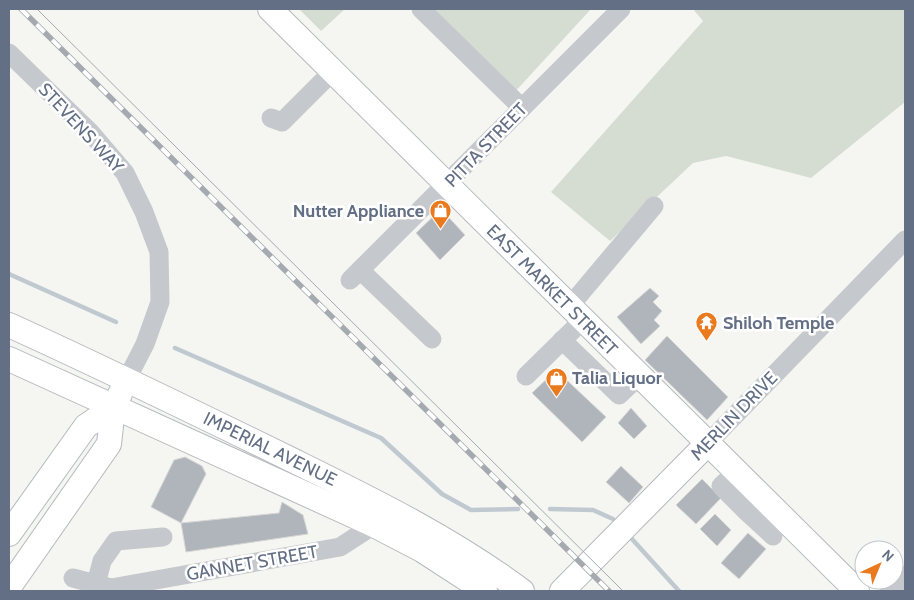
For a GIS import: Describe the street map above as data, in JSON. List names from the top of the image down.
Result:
{
  "streets": {
    "main road": [
      "STEVENS WAY",
      "EAST MARKET STREET",
      "MERLIN DRIVE",
      "IMPERIAL AVENUE"
    ],
    "street": ["PITTA STREET", "GANNET STREET"]
  },
  "crossings": [
    ["STEVENS WAY", "IMPERIAL AVENUE"],
    ["PITTA STREET", "EAST MARKET STREET"],
    ["EAST MARKET STREET", "MERLIN DRIVE"],
    ["IMPERIAL AVENUE", "GANNET STREET"]
  ],
  "places": {
    "shop": ["Nutter Appliance", "Talia Liquor"],
    "temple": ["Shiloh Temple"]
  },
  "north": "top right"
}
